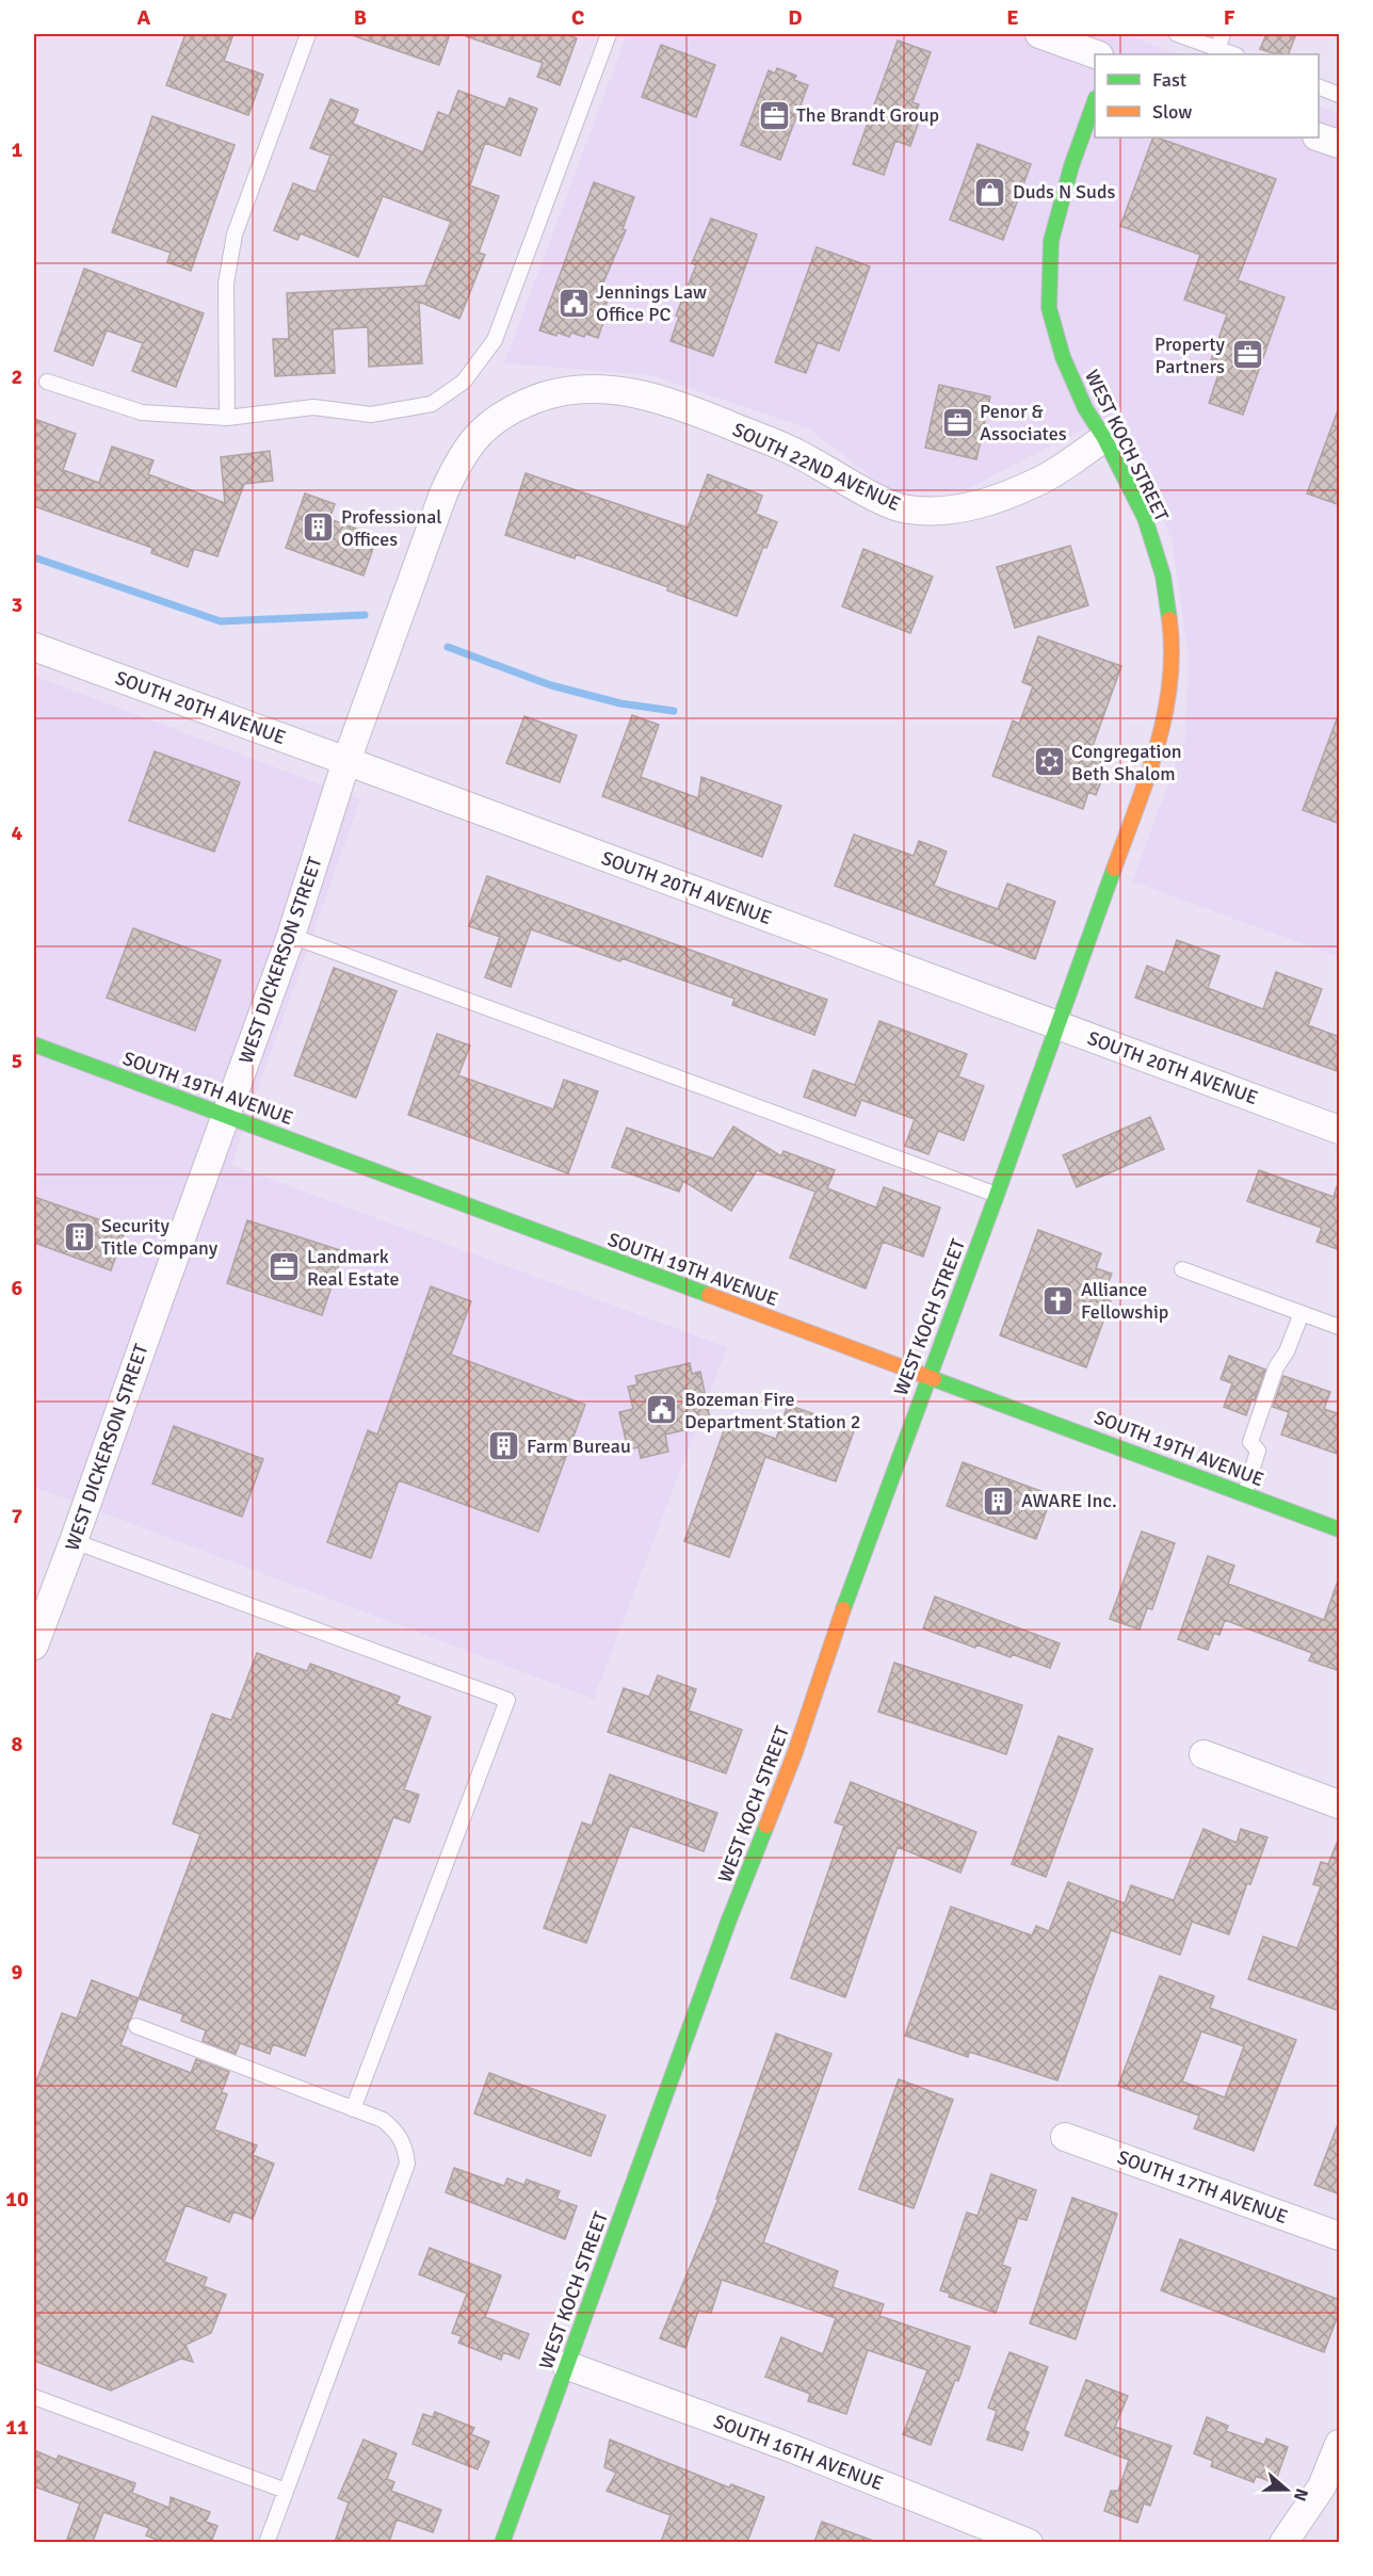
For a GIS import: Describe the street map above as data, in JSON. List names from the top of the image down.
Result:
{
  "streets": {
    "street": [
      "WEST KOCH STREET",
      "SOUTH 22ND AVENUE",
      "SOUTH 20TH AVENUE",
      "WEST DICKERSON STREET",
      "SOUTH 19TH AVENUE",
      "SOUTH 17TH AVENUE",
      "SOUTH 16TH AVENUE"
    ]
  },
  "crossings": [
    ["WEST KOCH STREET", "SOUTH 22ND AVENUE"],
    ["WEST KOCH STREET", "SOUTH 20TH AVENUE"],
    ["WEST KOCH STREET", "SOUTH 19TH AVENUE"],
    ["WEST KOCH STREET", "SOUTH 16TH AVENUE"],
    ["SOUTH 22ND AVENUE", "WEST DICKERSON STREET"],
    ["SOUTH 20TH AVENUE", "WEST DICKERSON STREET"],
    ["WEST DICKERSON STREET", "SOUTH 19TH AVENUE"]
  ],
  "places": {
    "office": [
      "The Brandt Group",
      "Property Partners",
      "Penor & Associates",
      "Landmark Real Estate"
    ],
    "shop": ["Duds N Suds"],
    "public building": ["Jennings Law Office PC", "Bozeman Fire Department Station 2"],
    "building": [
      "Professional Offices",
      "Security Title Company",
      "Farm Bureau",
      "AWARE Inc."
    ],
    "synagogue": ["Congregation Beth Shalom"],
    "church": ["Alliance Fellowship"]
  },
  "legend": ["Fast", "Slow"],
  "north": "right",
  "grid": {
    "columns": [
      "A",
      "B",
      "C",
      "D",
      "E",
      "F"
    ],
    "rows": [
      "1",
      "2",
      "3",
      "4",
      "5",
      "6",
      "7",
      "8",
      "9",
      "10",
      "11"
    ]
  }
}
